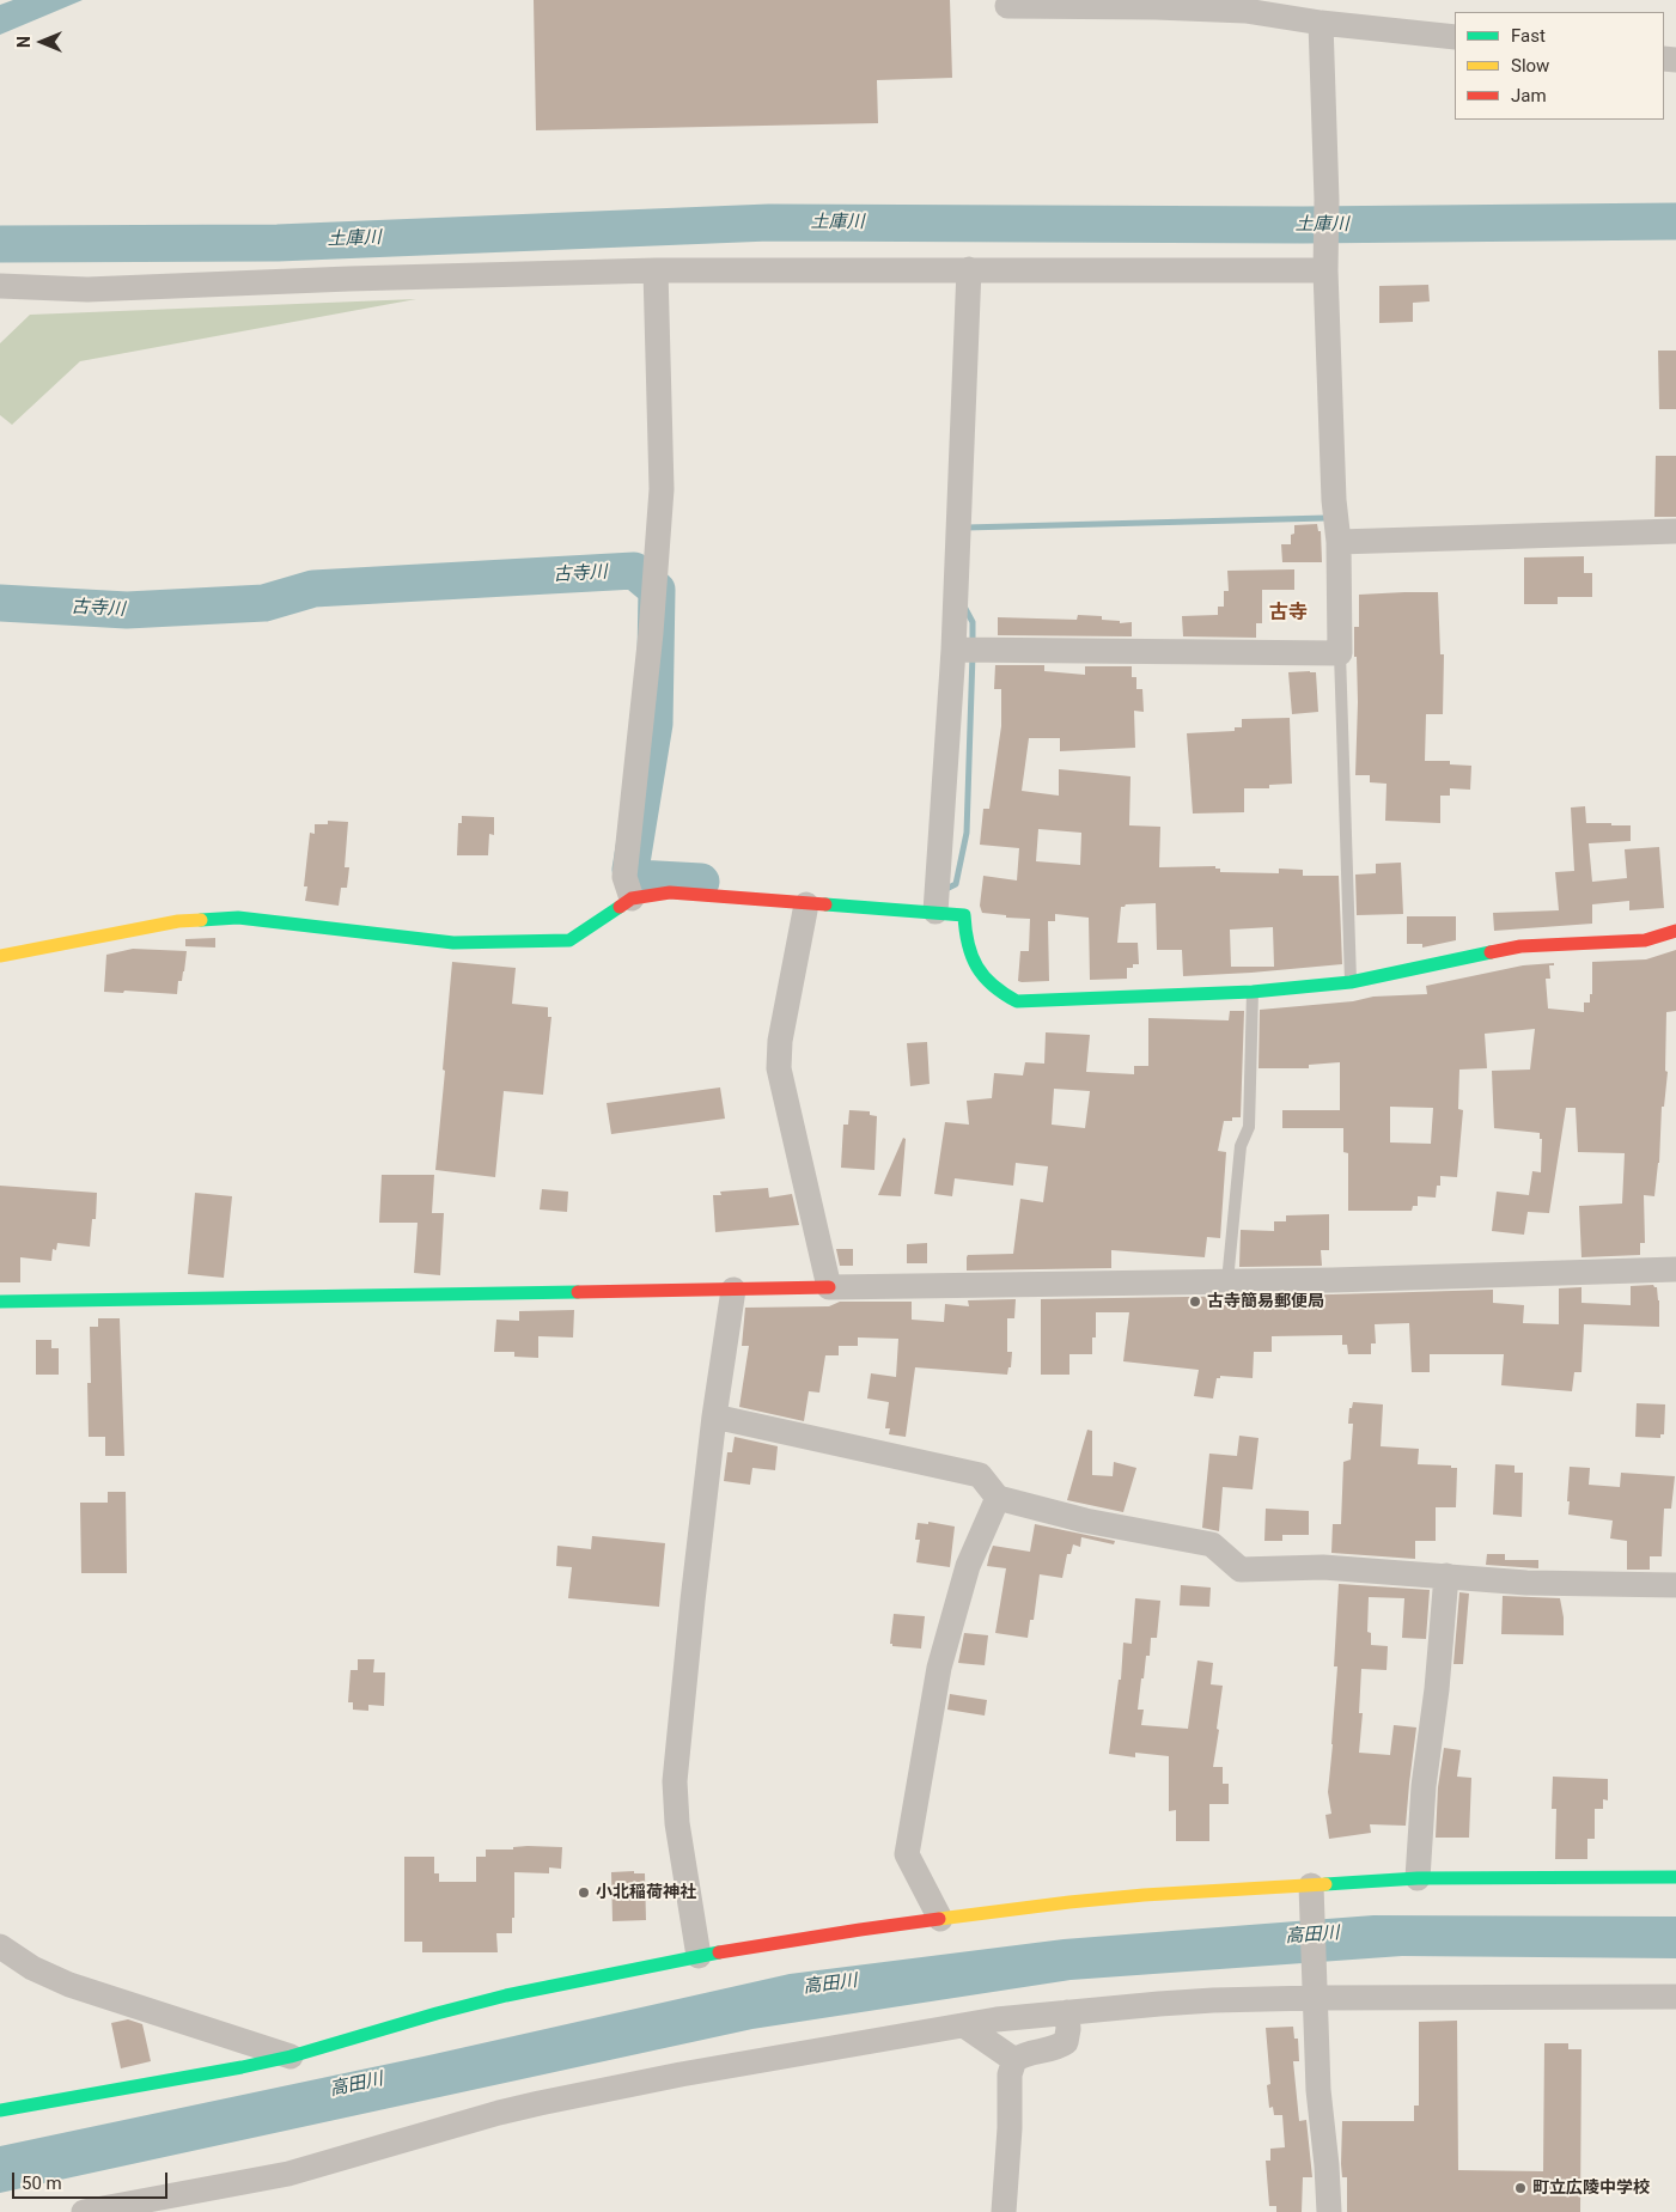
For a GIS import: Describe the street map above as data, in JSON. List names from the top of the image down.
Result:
{
  "districts": ["古寺"],
  "water": ["土庫川", "古寺川", "高田川"],
  "places": ["古寺簡易郵便局", "小北稲荷神社", "町立広陵中学校"],
  "legend": ["Fast", "Slow", "Jam"],
  "scale_bar": "50 m",
  "north": "left"
}
